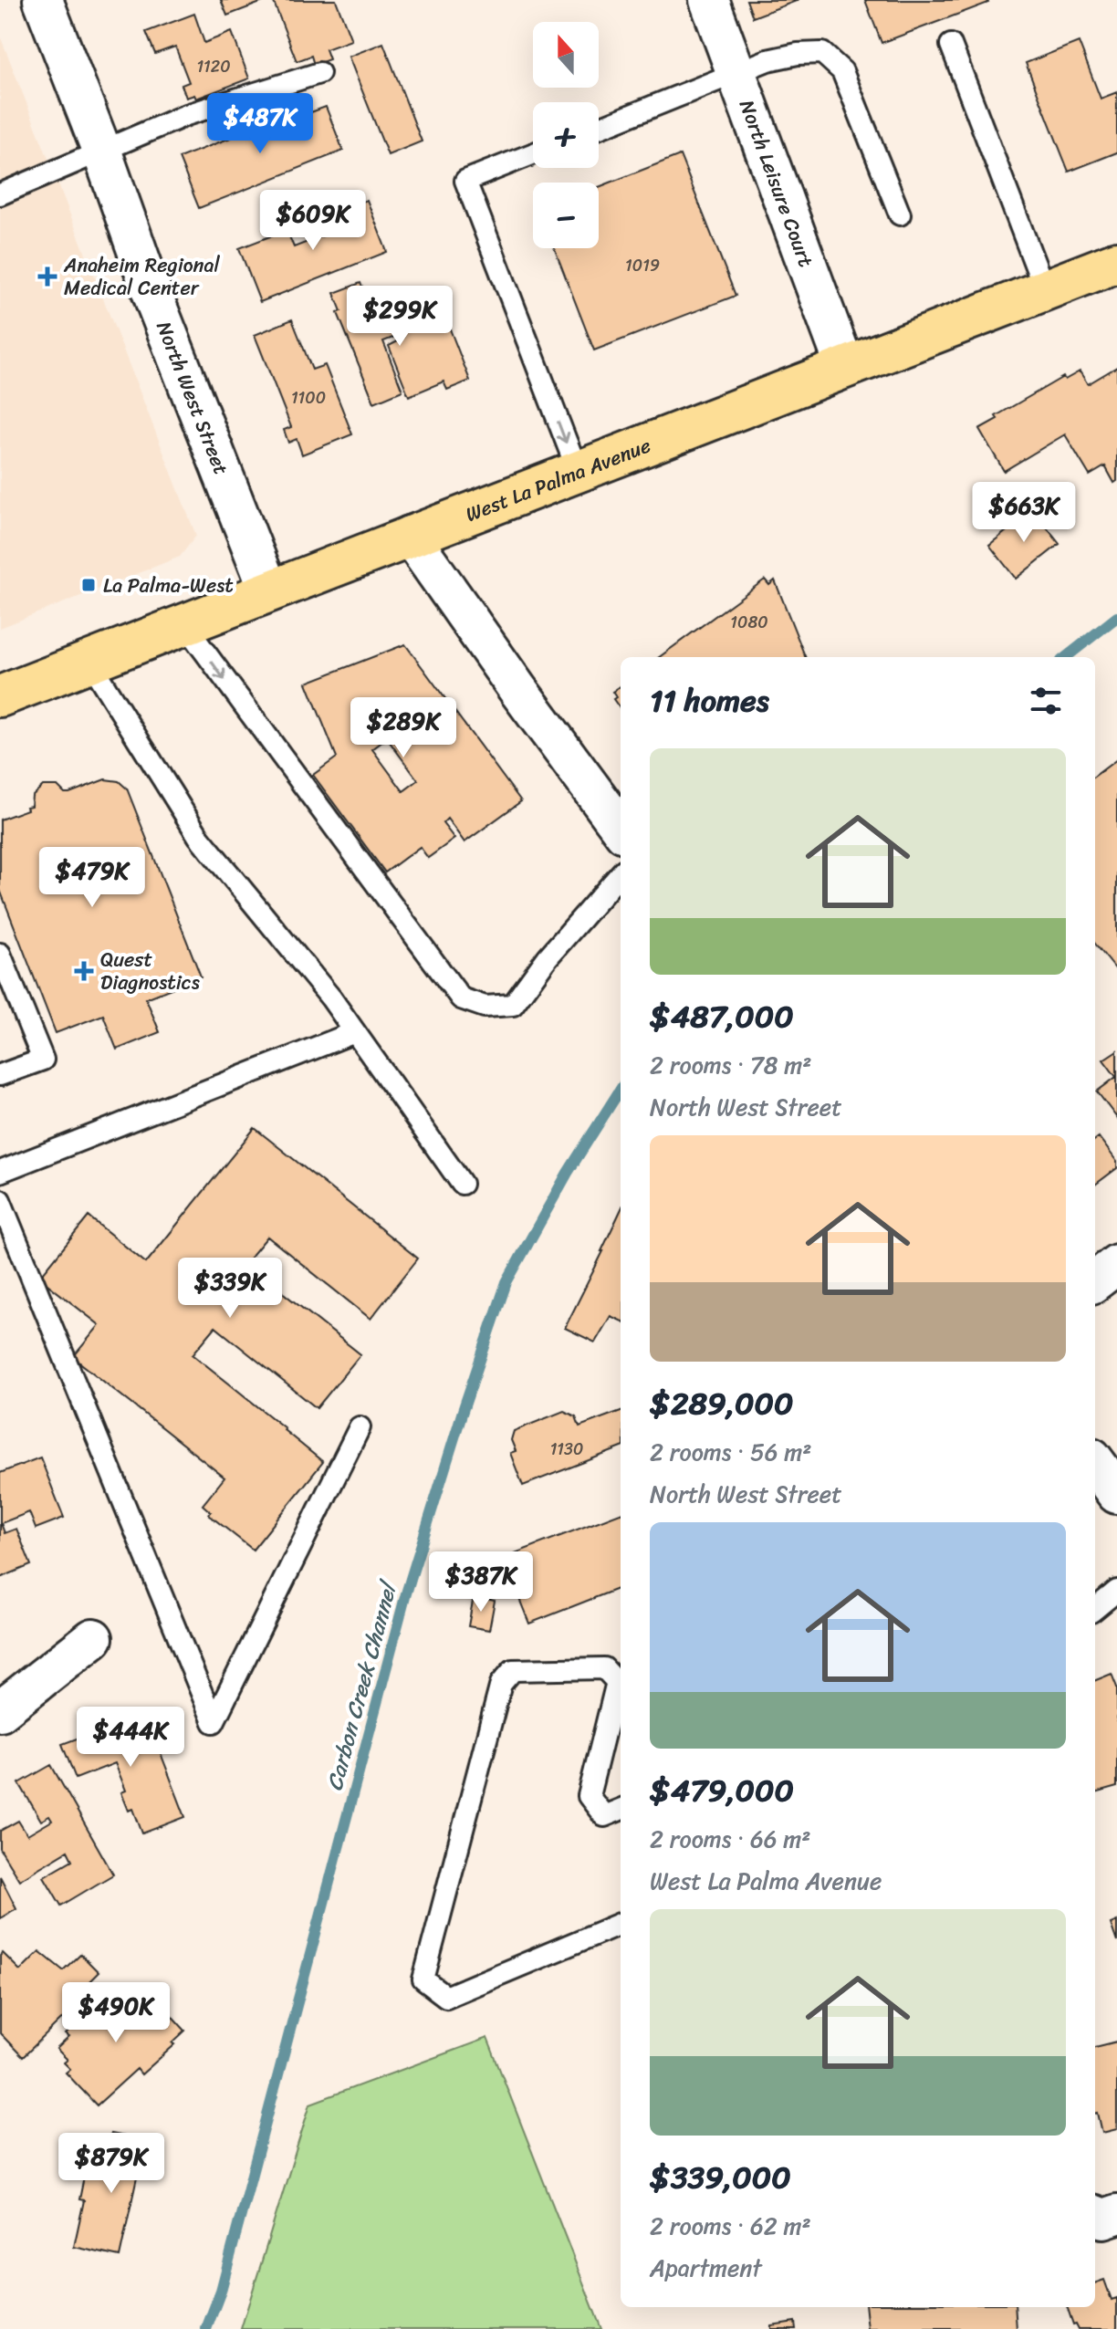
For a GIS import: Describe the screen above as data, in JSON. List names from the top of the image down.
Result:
{
  "streets": {
    "main road": ["West La Palma Avenue"],
    "street": ["North Leisure Court", "North West Street"]
  },
  "crossings": [
    ["North Leisure Court", "West La Palma Avenue"],
    ["North West Street", "West La Palma Avenue"]
  ],
  "water": ["Carbon Creek Channel"],
  "places": {
    "health": ["Anaheim Regional Medical Center", "Quest Diagnostics"],
    "transit": ["La Palma-West"]
  },
  "house_numbers": [
    "1120",
    "1019",
    "1100",
    "1080",
    "1130"
  ],
  "north": "top",
  "page": {
    "map_buttons": ["+", "−"],
    "price": [
      "$487K",
      "$609K",
      "$299K",
      "$663K",
      "$289K",
      "$479K",
      "$339K",
      "$387K",
      "$444K",
      "$490K",
      "$879K"
    ],
    "heading": "11 homes",
    "list": [
      {
        "name": "$487,000",
        "note": "2 rooms · 78 m² · North West Street"
      },
      {
        "name": "$289,000",
        "note": "2 rooms · 56 m² · North West Street"
      },
      {
        "name": "$479,000",
        "note": "2 rooms · 66 m² · West La Palma Avenue"
      },
      {
        "name": "$339,000",
        "note": "2 rooms · 62 m² · Apartment"
      }
    ]
  }
}
